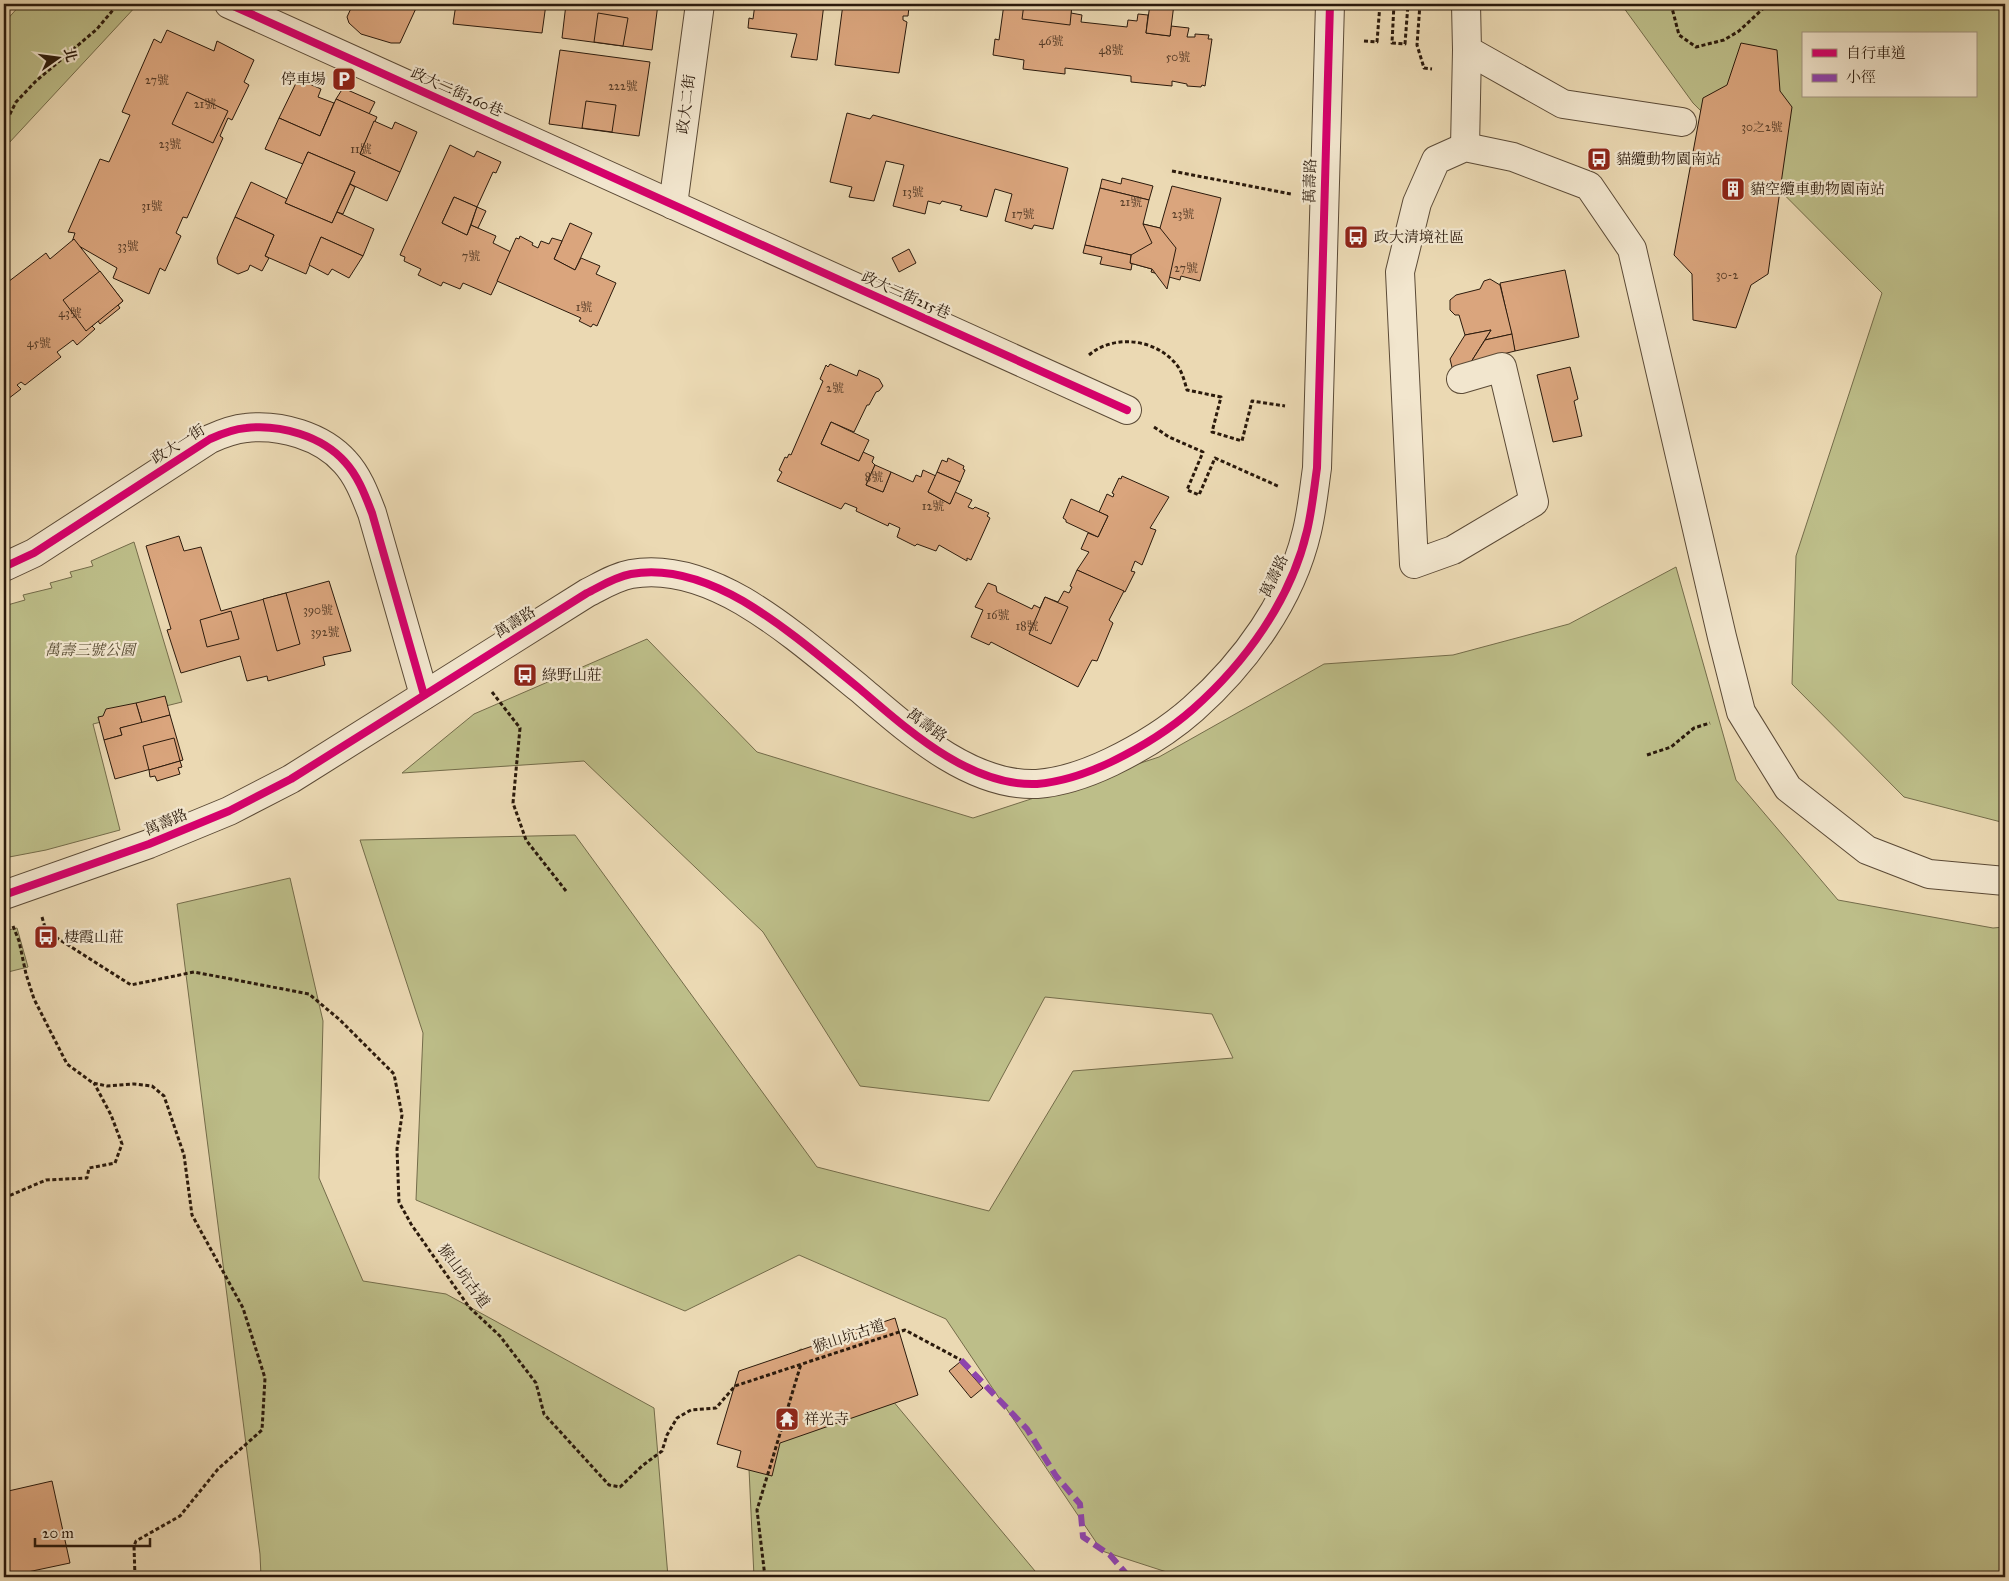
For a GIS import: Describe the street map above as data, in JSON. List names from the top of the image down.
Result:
{
  "streets": {
    "street": [
      "政大二街260巷",
      "政大二街",
      "萬壽路",
      "政大二街215巷",
      "政大一街"
    ],
    "path": ["猴山坑古道"]
  },
  "crossings": [
    ["政大二街260巷", "政大二街"],
    ["政大二街260巷", "政大二街215巷"],
    ["政大二街", "政大二街215巷"],
    ["萬壽路", "政大一街"],
    ["萬壽路", "猴山坑古道"]
  ],
  "parks": ["萬壽三號公園"],
  "places": {
    "parking": ["停車場"],
    "bus stop": [
      "貓纜動物園南站",
      "政大清境社區",
      "綠野山莊",
      "棲霞山莊"
    ],
    "building": ["貓空纜車動物園南站"],
    "temple": ["祥光寺"]
  },
  "house_numbers": [
    "46號",
    "48號",
    "50號",
    "27號",
    "222號",
    "21號",
    "30之2號",
    "23號",
    "11號",
    "13號",
    "21號",
    "31號",
    "17號",
    "23號",
    "33號",
    "7號",
    "27號",
    "30-2",
    "1號",
    "43號",
    "45號",
    "2號",
    "8號",
    "12號",
    "390號",
    "16號",
    "18號",
    "392號"
  ],
  "legend": ["自行車道", "小徑"],
  "scale_bar": "20 m",
  "north": "right"
}
